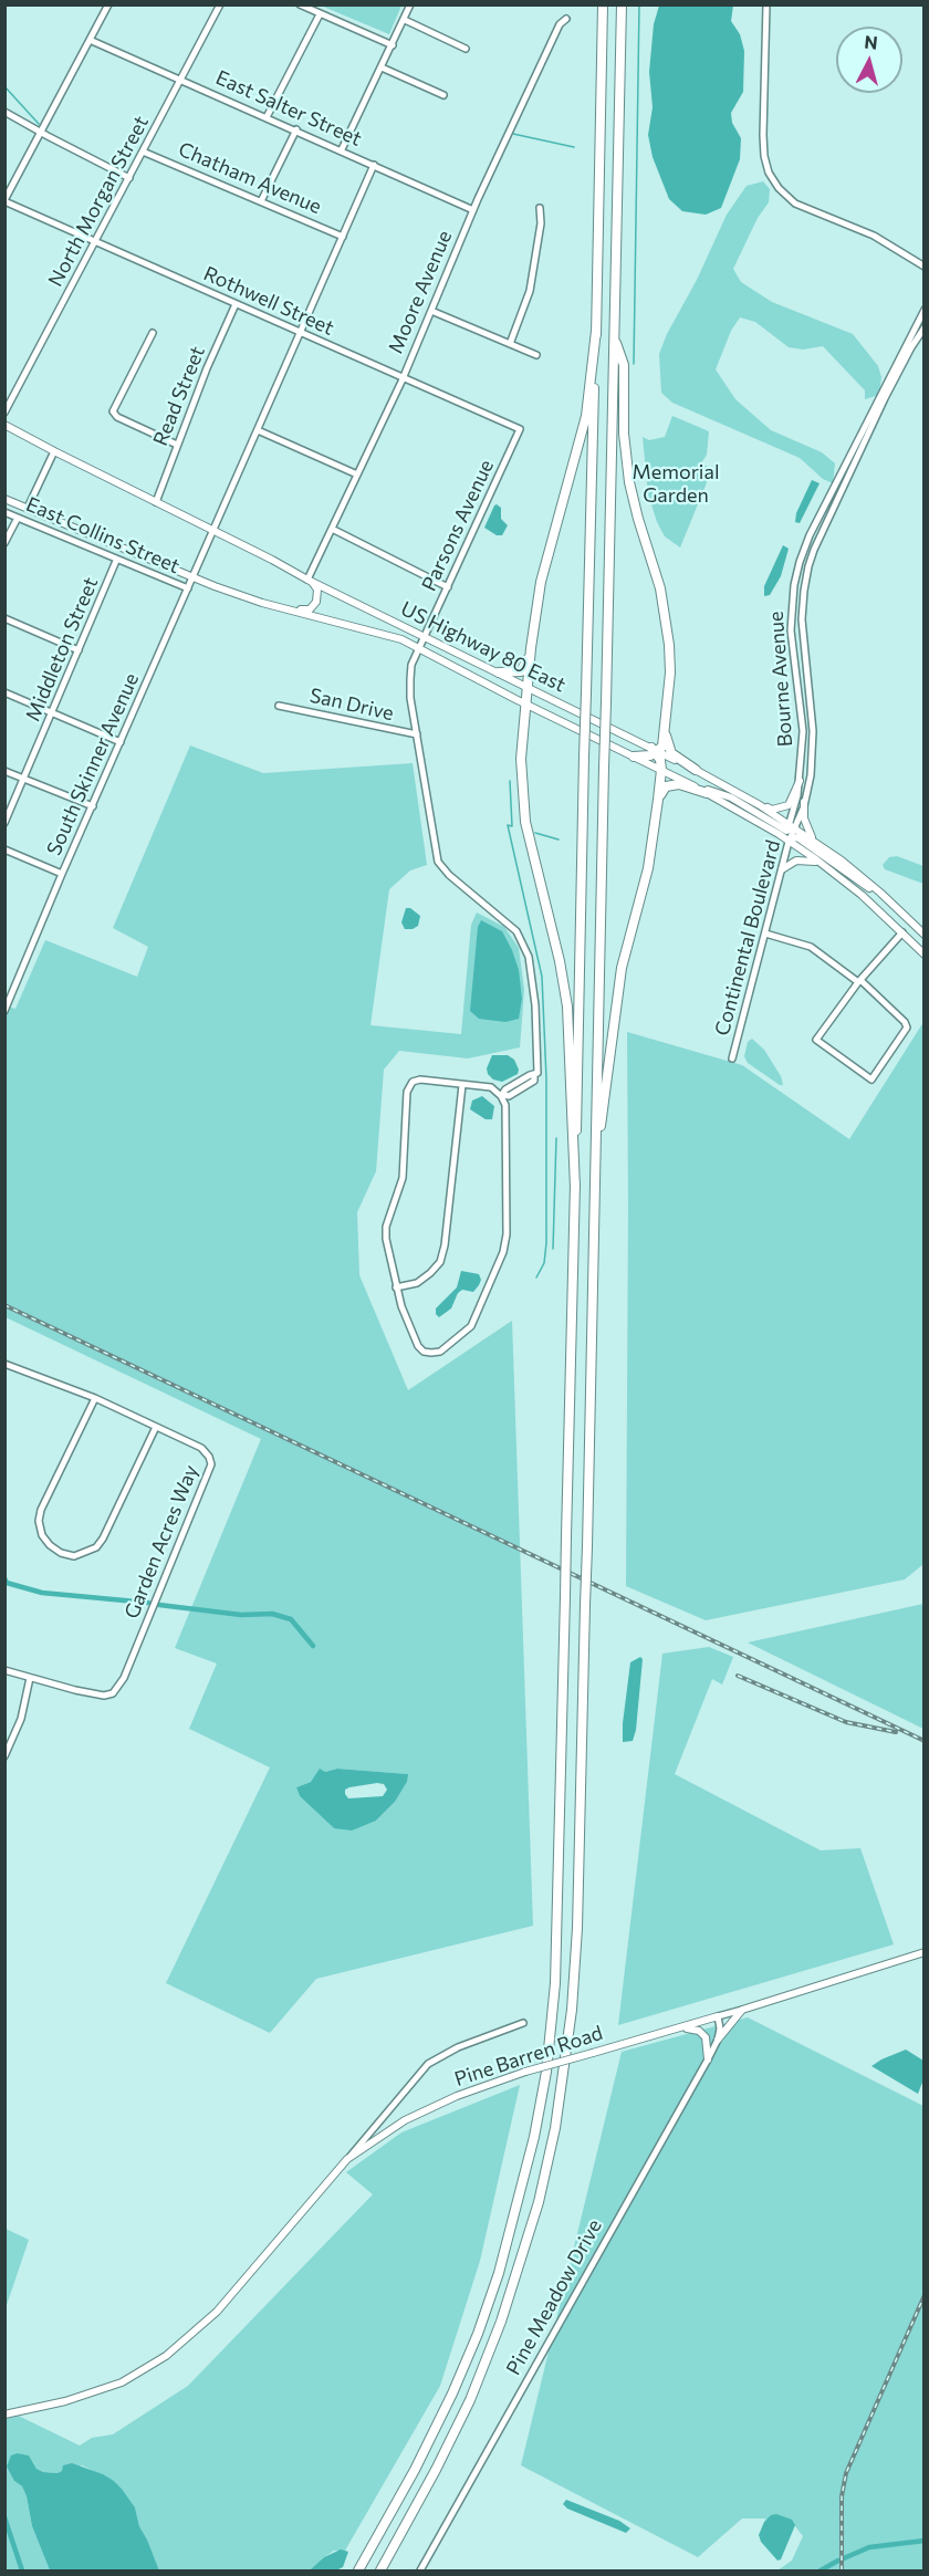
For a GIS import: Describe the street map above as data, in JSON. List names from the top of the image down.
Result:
{
  "streets": {
    "main road": ["US Highway 80 East", "Pine Barren Road"],
    "street": [
      "East Salter Street",
      "Chatham Avenue",
      "North Morgan Street",
      "Moore Avenue",
      "Rothwell Street",
      "Read Street",
      "Parsons Avenue",
      "East Collins Street",
      "Middleton Street",
      "Bourne Avenue",
      "San Drive",
      "South Skinner Avenue",
      "Continental Boulevard",
      "Garden Acres Way",
      "Pine Meadow Drive"
    ]
  },
  "crossings": [
    ["East Salter Street", "North Morgan Street"],
    ["East Salter Street", "Moore Avenue"],
    ["East Salter Street", "South Skinner Avenue"],
    ["Chatham Avenue", "North Morgan Street"],
    ["Chatham Avenue", "South Skinner Avenue"],
    ["North Morgan Street", "Rothwell Street"],
    ["Moore Avenue", "Rothwell Street"],
    ["Moore Avenue", "US Highway 80 East"],
    ["Rothwell Street", "Read Street"],
    ["Rothwell Street", "Parsons Avenue"],
    ["Rothwell Street", "South Skinner Avenue"],
    ["Read Street", "US Highway 80 East"],
    ["Parsons Avenue", "US Highway 80 East"],
    ["Parsons Avenue", "San Drive"],
    ["East Collins Street", "Middleton Street"],
    ["East Collins Street", "South Skinner Avenue"],
    ["US Highway 80 East", "Bourne Avenue"],
    ["US Highway 80 East", "South Skinner Avenue"],
    ["US Highway 80 East", "Continental Boulevard"],
    ["Bourne Avenue", "Continental Boulevard"]
  ],
  "parks": ["Memorial Garden"],
  "north": "top"
}
